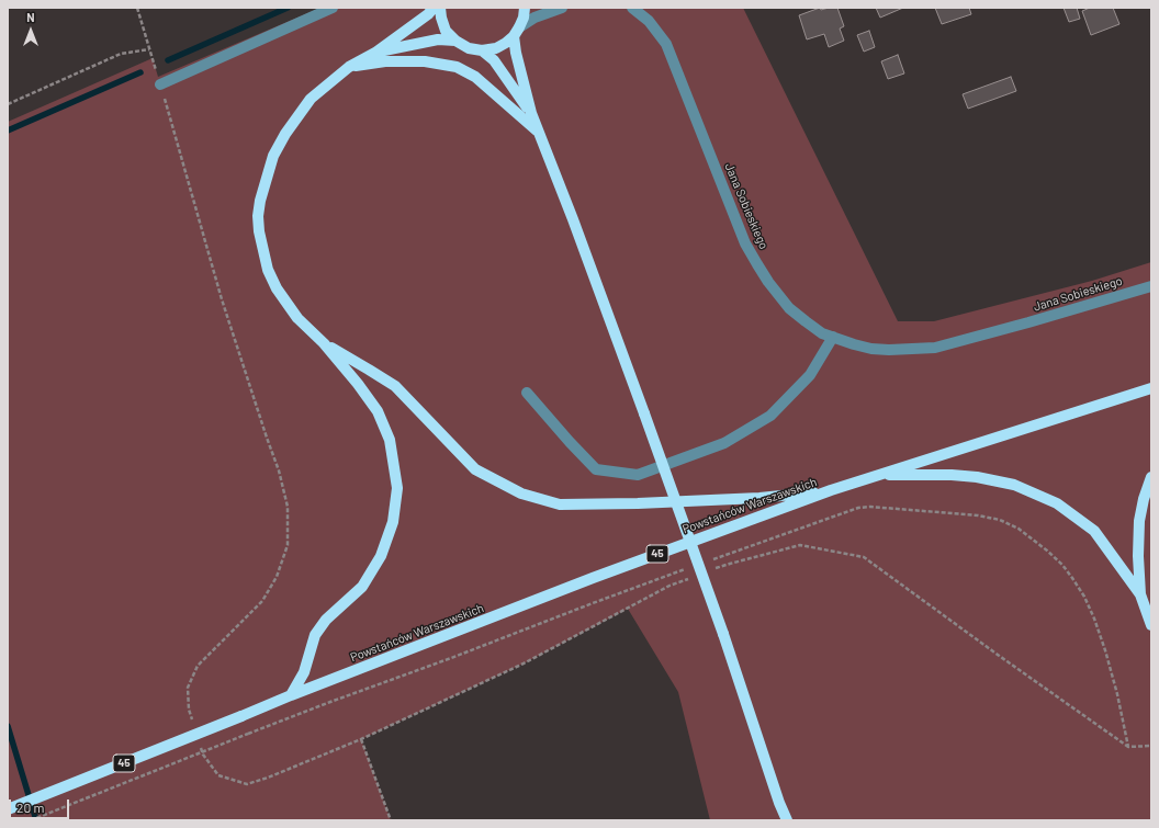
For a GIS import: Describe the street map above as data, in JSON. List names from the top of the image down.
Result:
{
  "streets": {
    "main road": ["Powstańców Warszawskich", "45"],
    "street": ["Jana Sobieskiego"]
  },
  "scale_bar": "20 m",
  "north": "top"
}
